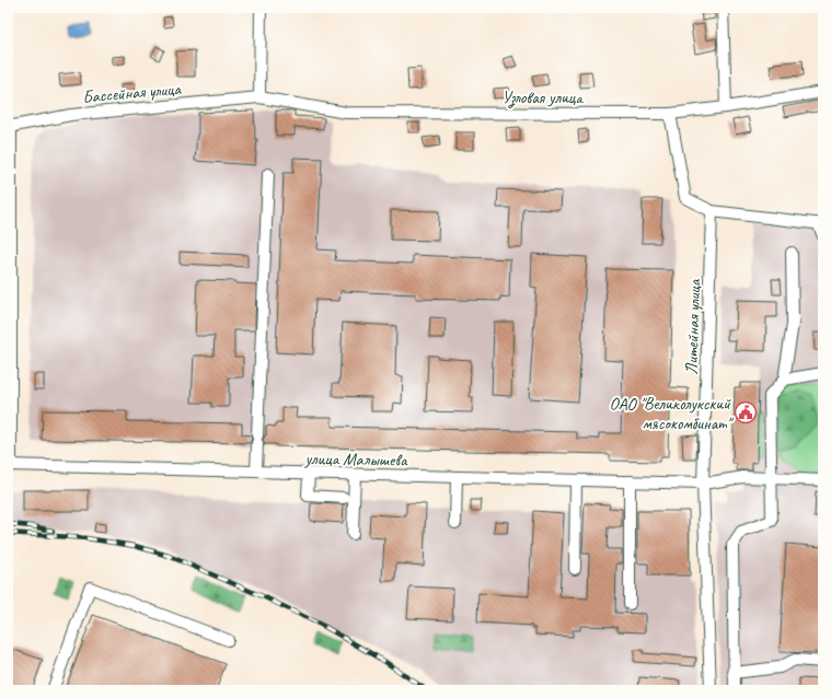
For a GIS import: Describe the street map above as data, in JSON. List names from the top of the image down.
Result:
{
  "streets": {
    "street": [
      "Бассейная улица",
      "Узловая улица",
      "Литейная улица",
      "улица Малышева"
    ]
  },
  "crossings": [
    ["Бассейная улица", "Узловая улица"],
    ["Литейная улица", "улица Малышева"]
  ],
  "places": {
    "public building": ["ОАО \"Великолукский мясокомбинат\""]
  }
}
